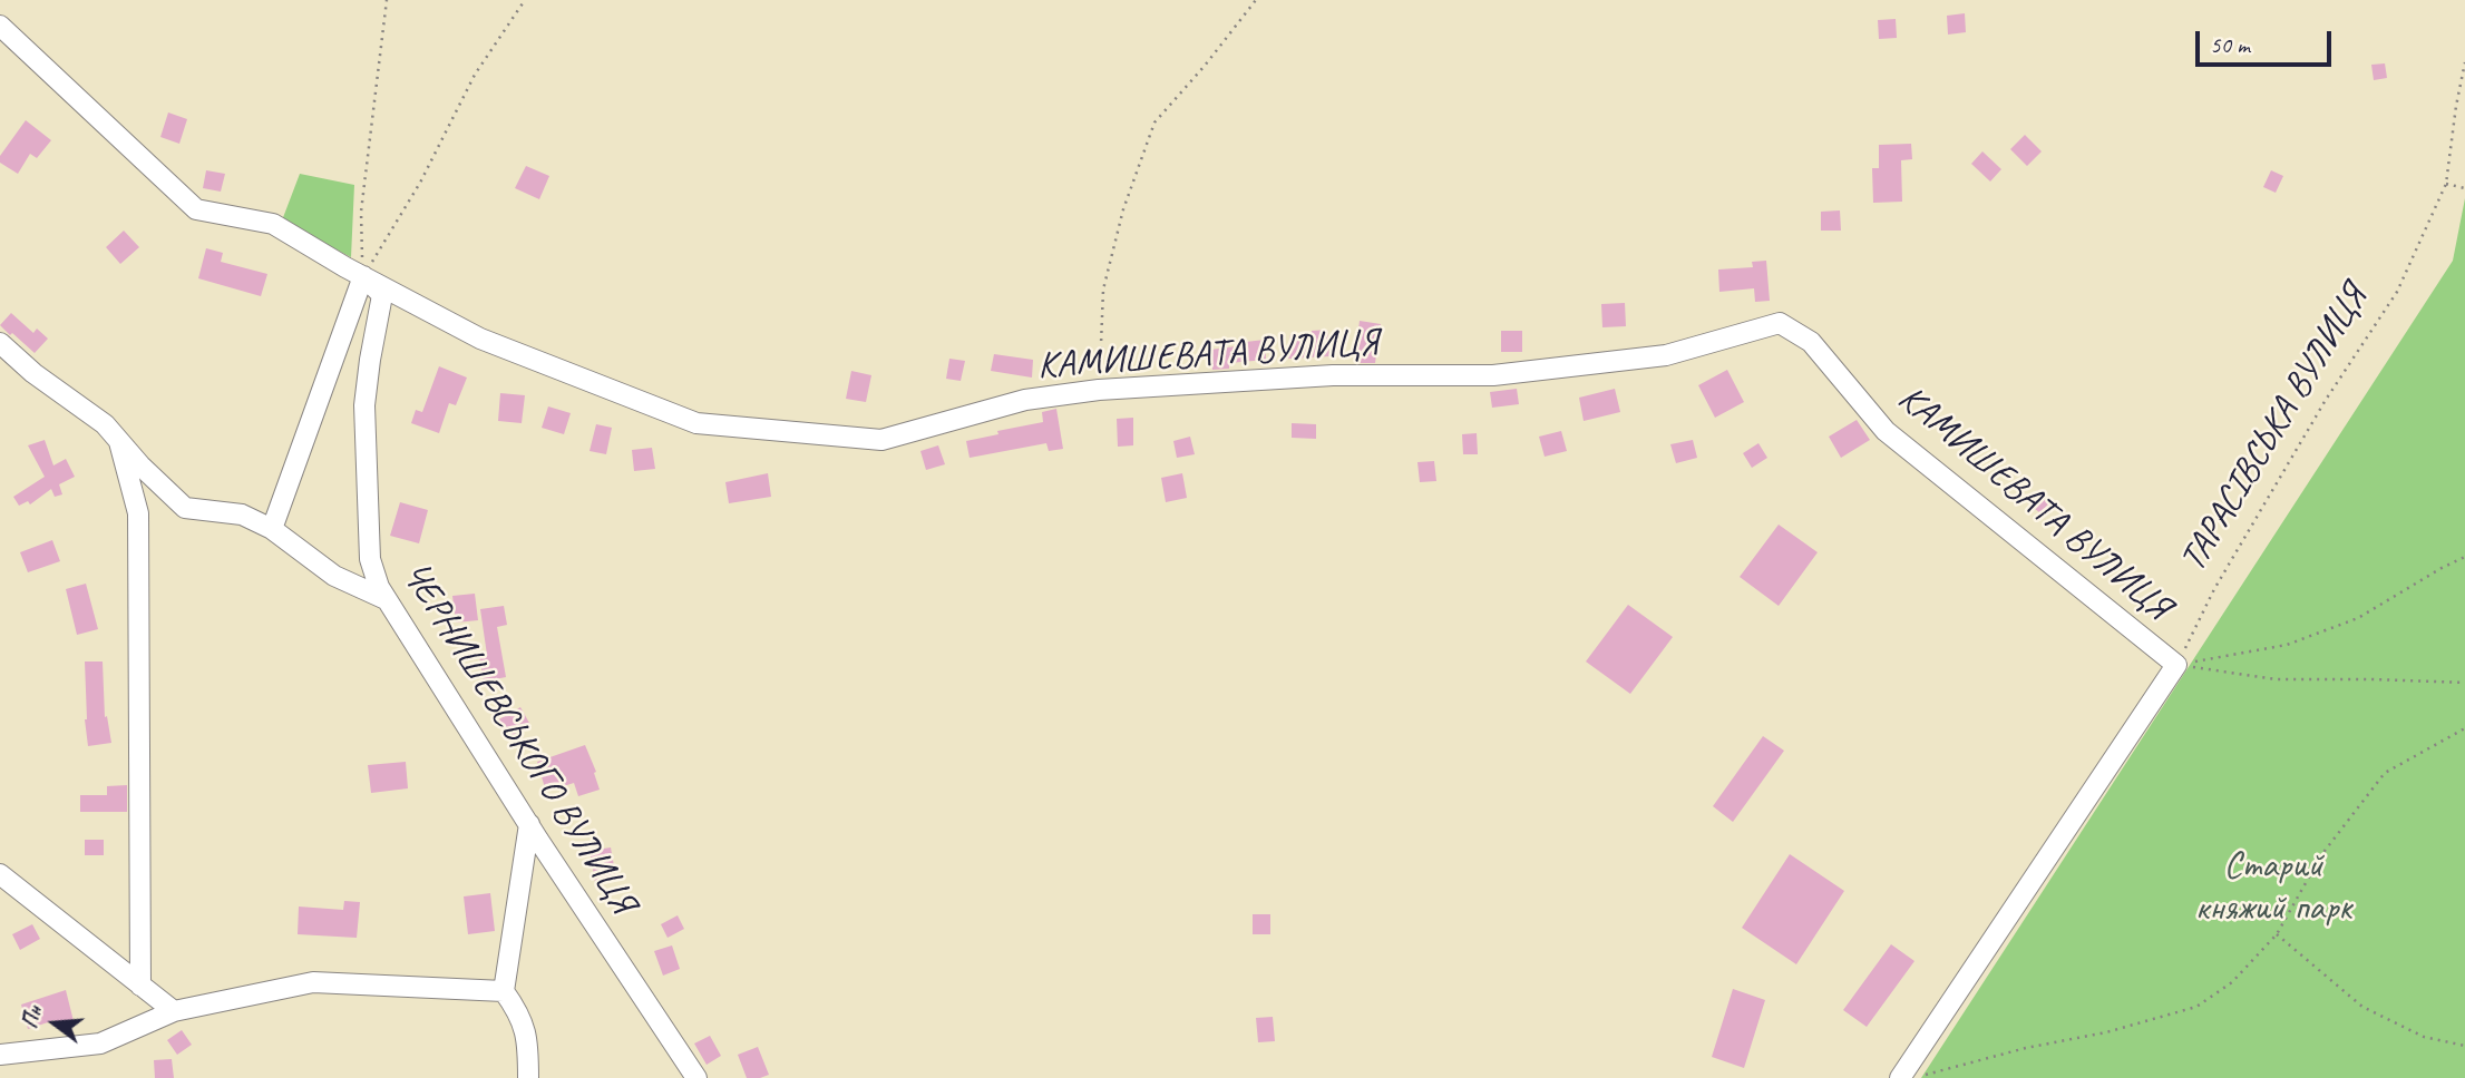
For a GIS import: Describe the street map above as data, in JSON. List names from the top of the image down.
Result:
{
  "streets": {
    "street": ["КАМИШЕВАТА ВУЛИЦЯ", "ЧЕРНИШЕВСЬКОГО ВУЛИЦЯ"],
    "path": ["ТАРАСІВСЬКА ВУЛИЦЯ"]
  },
  "crossings": [
    ["КАМИШЕВАТА ВУЛИЦЯ", "ТАРАСІВСЬКА ВУЛИЦЯ"],
    ["КАМИШЕВАТА ВУЛИЦЯ", "ЧЕРНИШЕВСЬКОГО ВУЛИЦЯ"]
  ],
  "parks": ["Старий княжий парк"],
  "scale_bar": "50 m",
  "north": "left"
}
